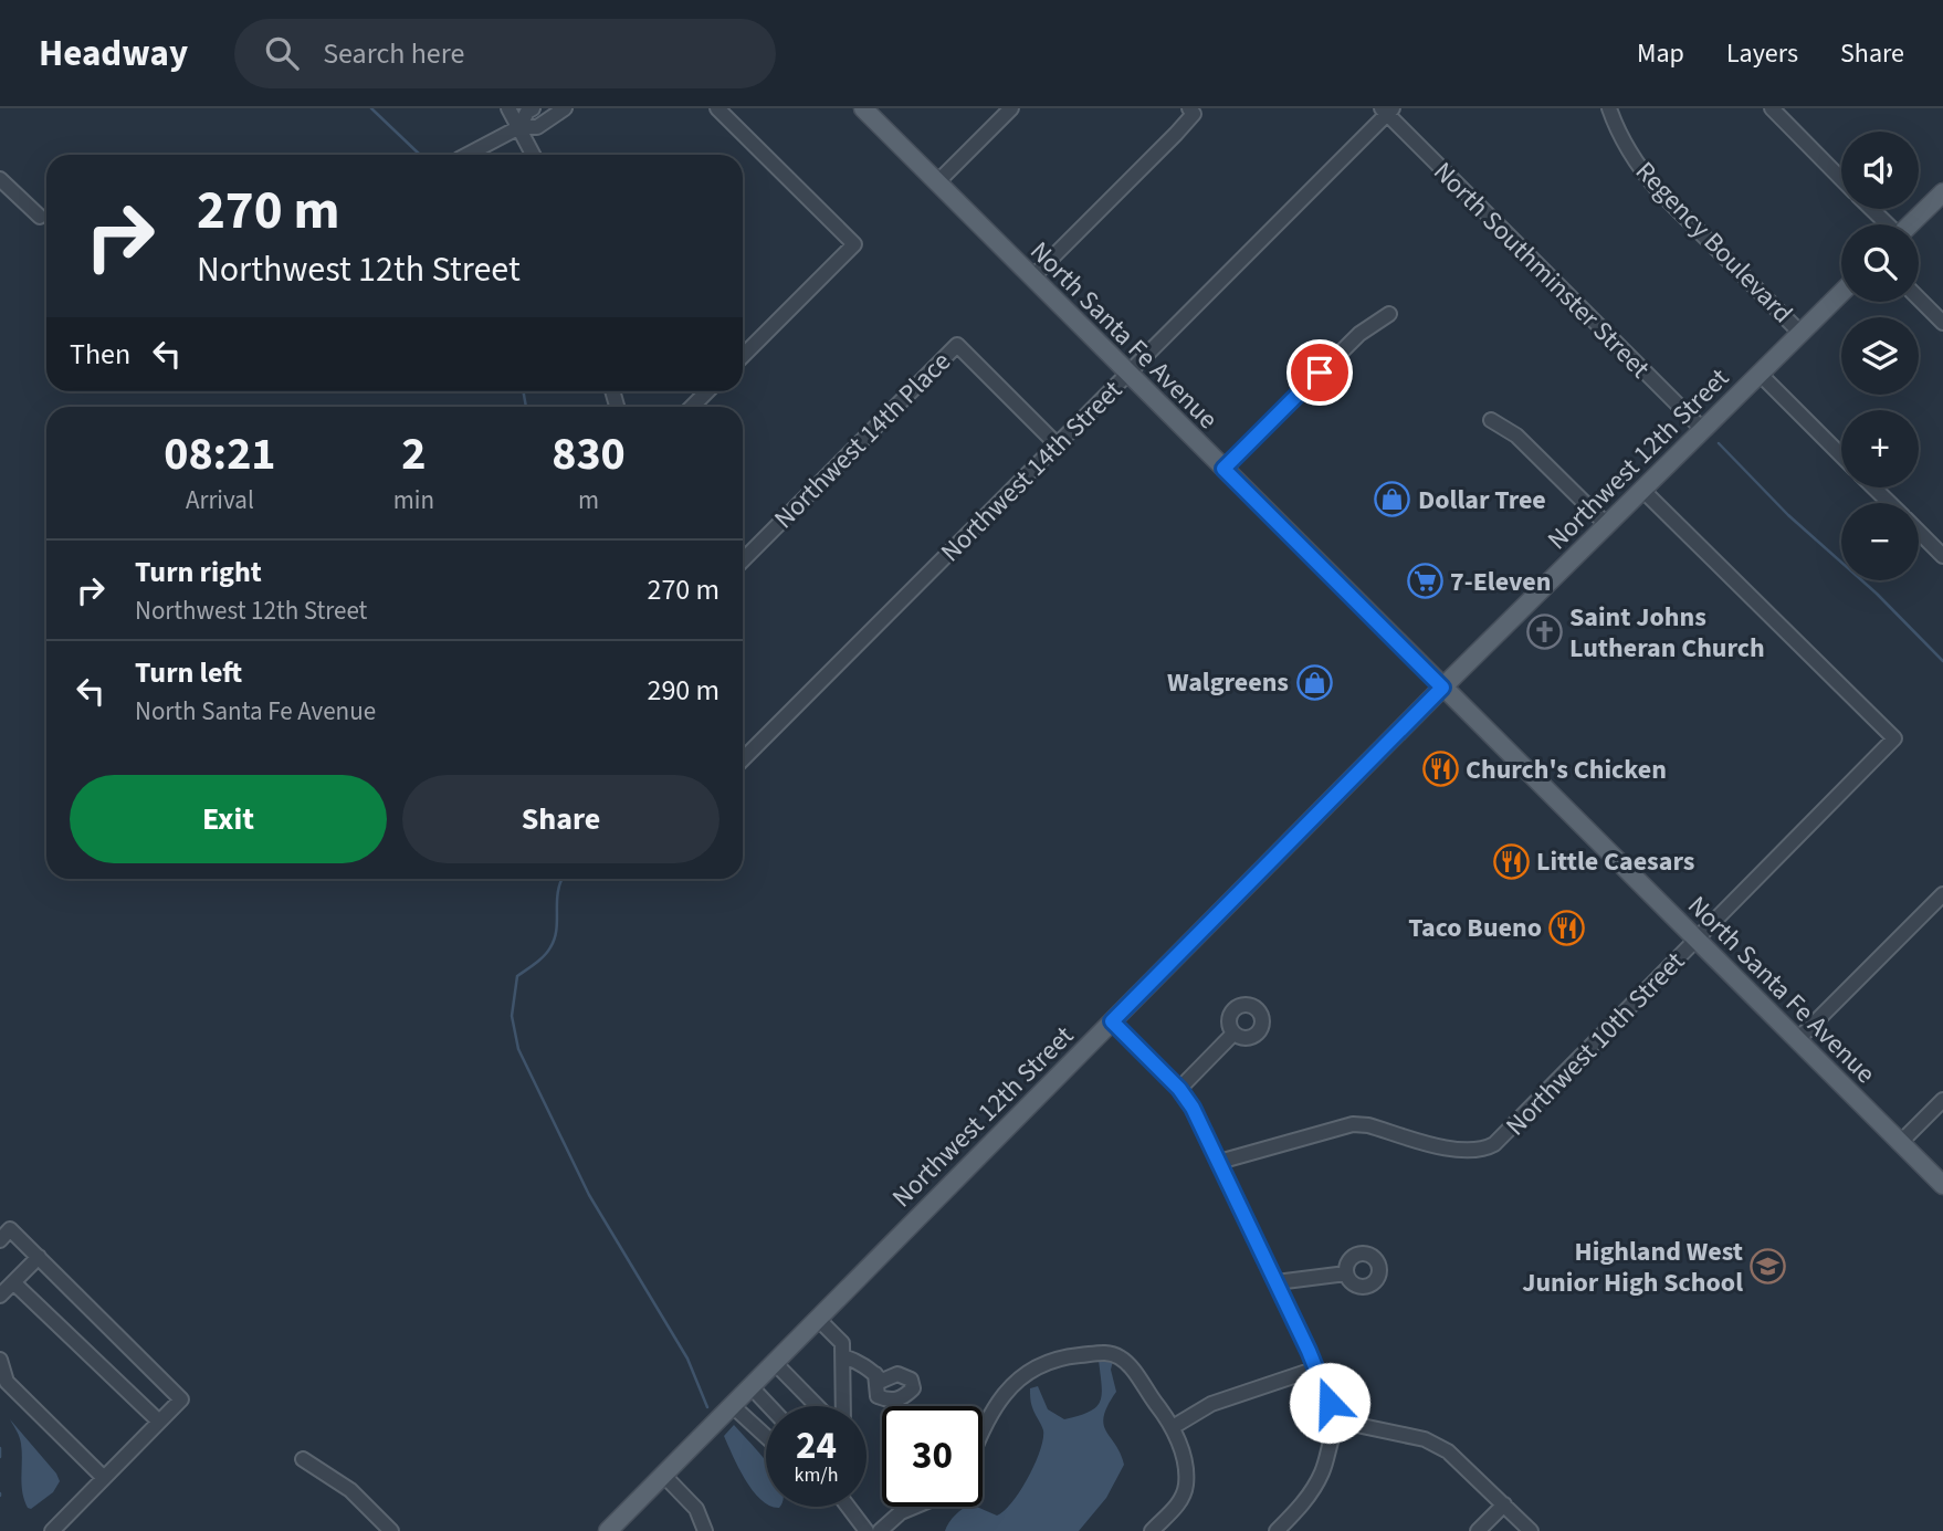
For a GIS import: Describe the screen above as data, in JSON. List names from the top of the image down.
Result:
{
  "streets": {
    "main road": ["North Santa Fe Avenue", "Northwest 12th Street"],
    "street": [
      "Regency Boulevard",
      "North Southminster Street",
      "Northwest 14th Place",
      "Northwest 14th Street",
      "Northwest 10th Street"
    ]
  },
  "crossings": [
    ["Regency Boulevard", "Northwest 12th Street"],
    ["North Southminster Street", "Northwest 12th Street"],
    ["North Southminster Street", "Northwest 14th Street"],
    ["North Santa Fe Avenue", "Northwest 12th Street"],
    ["North Santa Fe Avenue", "Northwest 14th Street"],
    ["North Santa Fe Avenue", "Northwest 10th Street"],
    ["Northwest 14th Place", "Northwest 14th Street"],
    ["Northwest 12th Street", "Northwest 10th Street"]
  ],
  "places": {
    "shop": ["Dollar Tree", "Walgreens"],
    "supermarket": ["7-Eleven"],
    "church": ["Saint Johns Lutheran Church"],
    "restaurant": ["Church's Chicken", "Little Caesars", "Taco Bueno"],
    "school or university": ["Highland West Junior High School"]
  },
  "page": {
    "header": "Headway",
    "search": "Search here",
    "nav": ["Map", "Layers", "Share"],
    "map_buttons": ["+", "−"],
    "turn": ["270 m", "Northwest 12th Street"],
    "then": "Then",
    "eta": [
      "08:21",
      "Arrival",
      "2",
      "min",
      "830",
      "m"
    ],
    "list": [
      {
        "name": "Turn right",
        "note": "Northwest 12th Street",
        "value": "270 m"
      },
      {
        "name": "Turn left",
        "note": "North Santa Fe Avenue",
        "value": "290 m"
      }
    ],
    "buttons": ["Exit", "Share"],
    "speed": "24 km/h",
    "limit": "30"
  }
}
